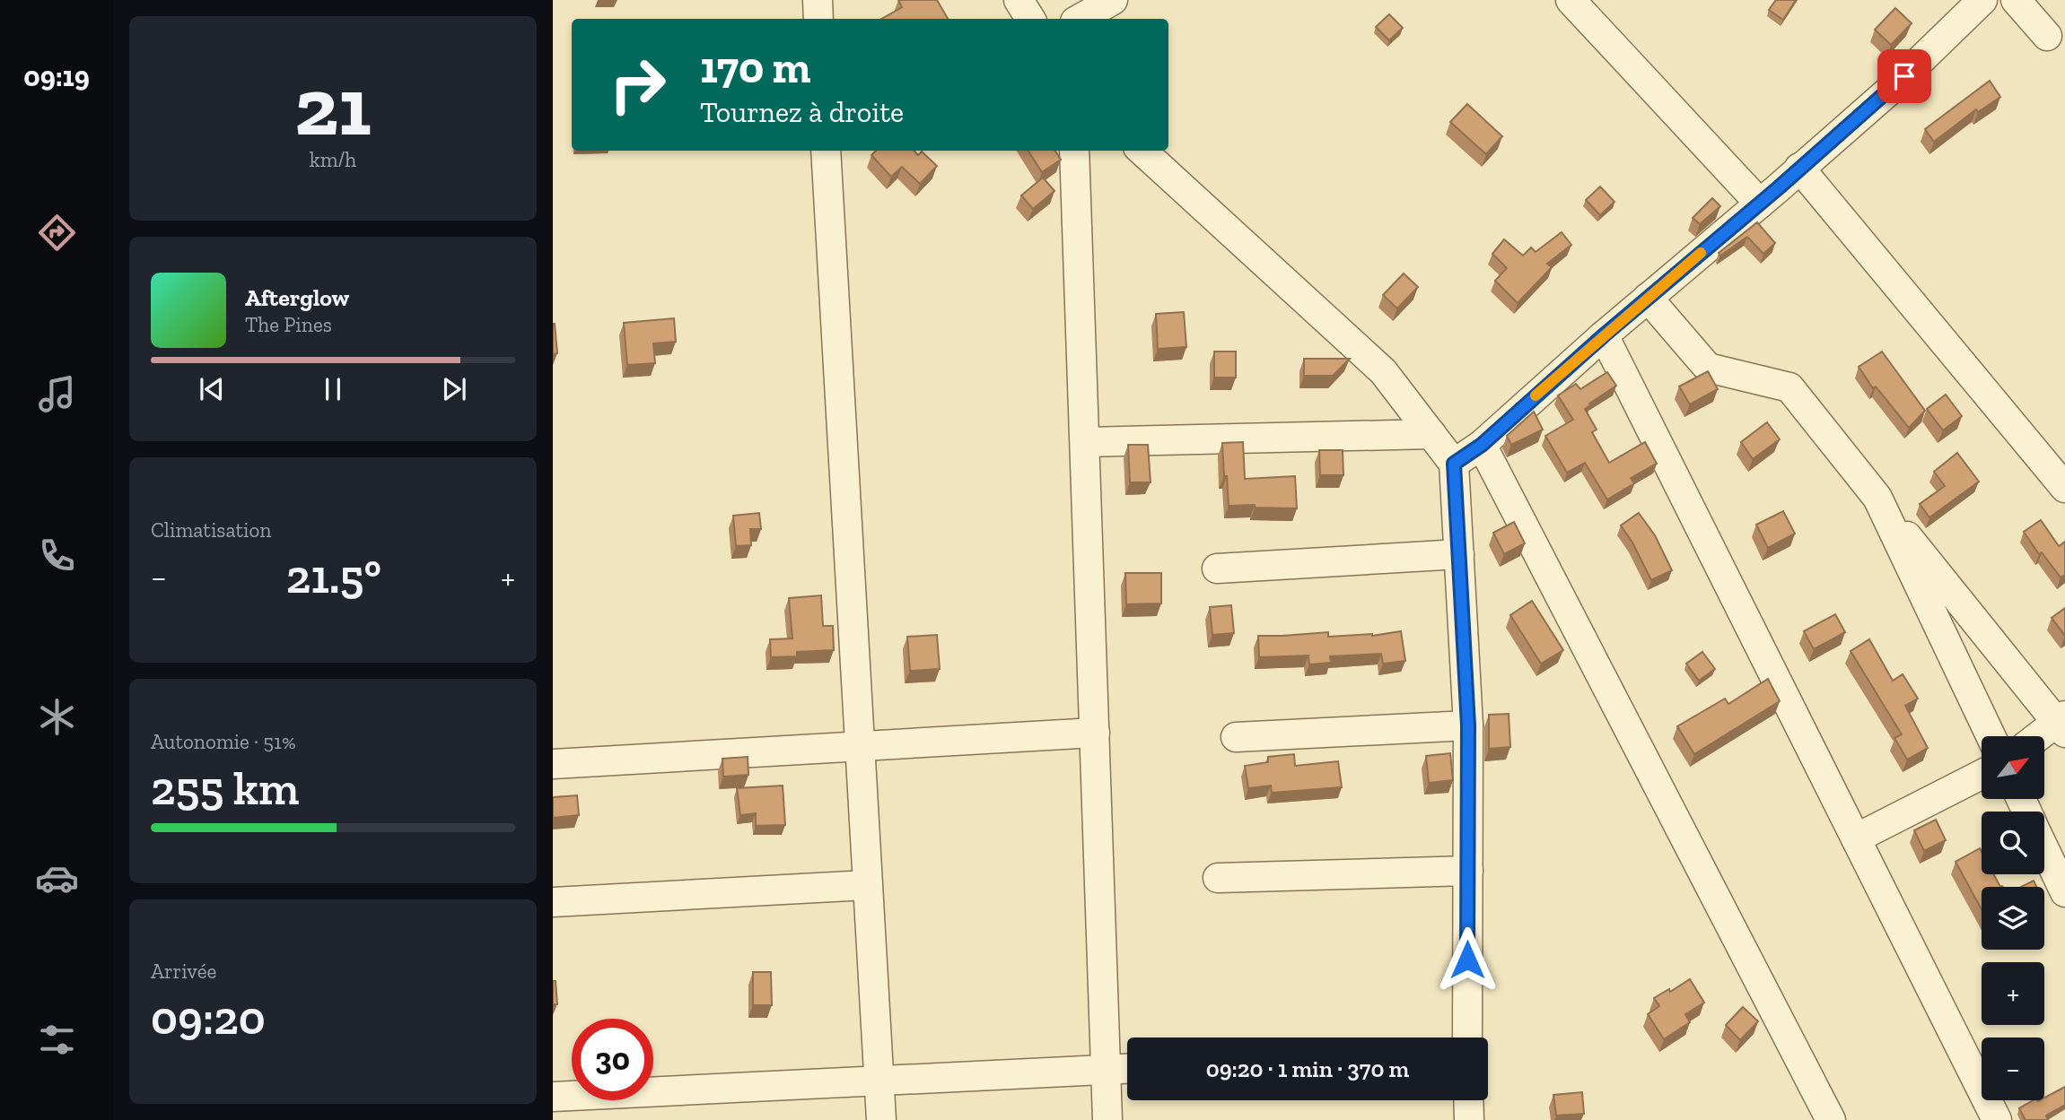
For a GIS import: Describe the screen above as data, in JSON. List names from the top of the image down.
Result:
{
  "north": "top right",
  "page": {
    "tabs": "09:19",
    "tile": [
      ["21", "km/h"],
      "Climatisation",
      ["Autonomie · 51%", "255 km"],
      ["Arrivée", "09:20"]
    ],
    "turn": ["170 m", "Tournez à droite"],
    "song": ["Afterglow", "The Pines"],
    "heat": ["−", "21.5°", "+"],
    "map_buttons": ["+", "−"],
    "limit": "30",
    "trip": "09:20 · 1 min · 370 m"
  }
}
